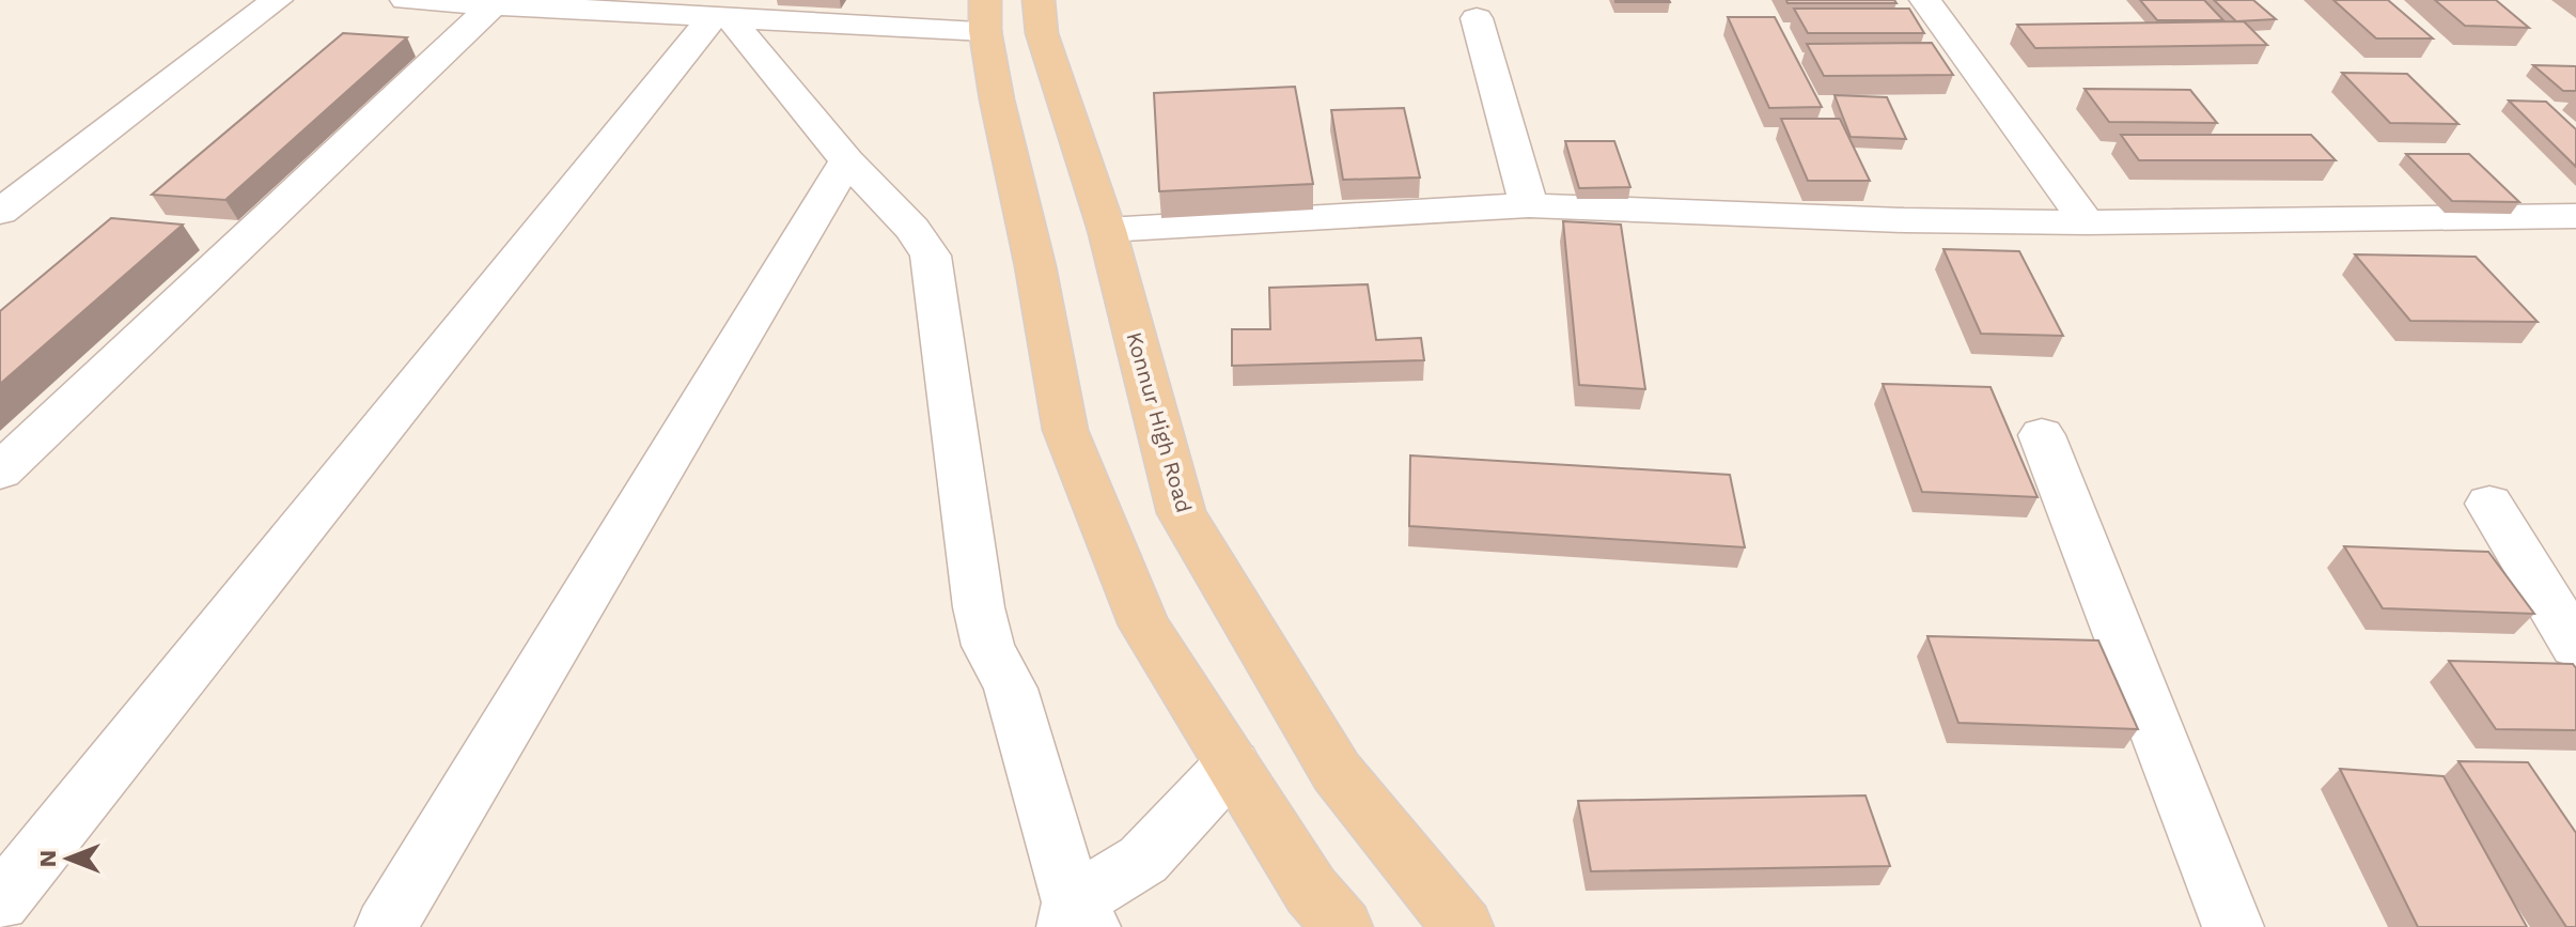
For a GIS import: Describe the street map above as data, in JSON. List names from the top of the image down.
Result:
{
  "streets": {
    "main road": ["Konnur High Road"]
  },
  "north": "left"
}
